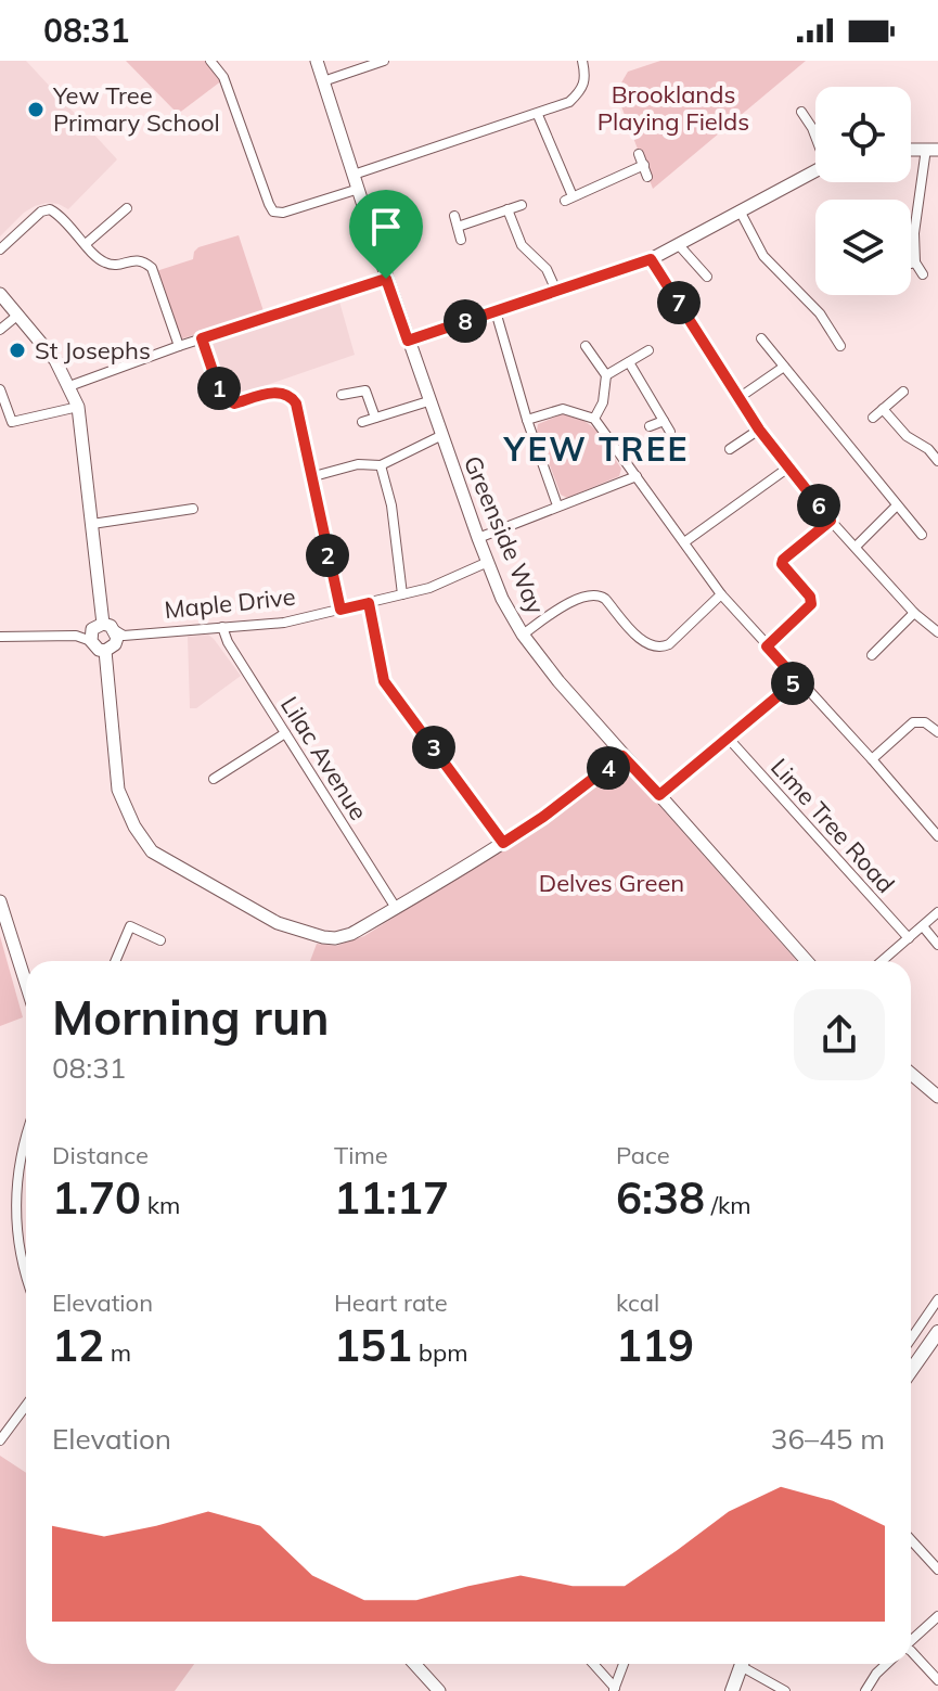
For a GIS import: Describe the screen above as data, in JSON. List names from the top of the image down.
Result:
{
  "streets": {
    "street": [
      "Greenside Way",
      "Maple Drive",
      "Lilac Avenue",
      "Lime Tree Road"
    ]
  },
  "crossings": [
    ["Greenside Way", "Maple Drive"],
    ["Maple Drive", "Lilac Avenue"]
  ],
  "districts": ["YEW TREE"],
  "parks": ["Brooklands Playing Fields", "Delves Green"],
  "places": ["Yew Tree Primary School", "St Josephs"],
  "page": {
    "status": "08:31",
    "pins": [
      "7",
      "8",
      "1",
      "6",
      "2",
      "5",
      "3",
      "4"
    ],
    "heading": ["Morning run", "08:31"],
    "stats": [
      ["Distance", "1.70 km"],
      ["Time", "11:17"],
      ["Pace", "6:38 /km"],
      ["Elevation", "12 m"],
      ["Heart rate", "151 bpm"],
      ["kcal", "119"]
    ],
    "chart": ["Elevation", "36–45 m"]
  }
}
